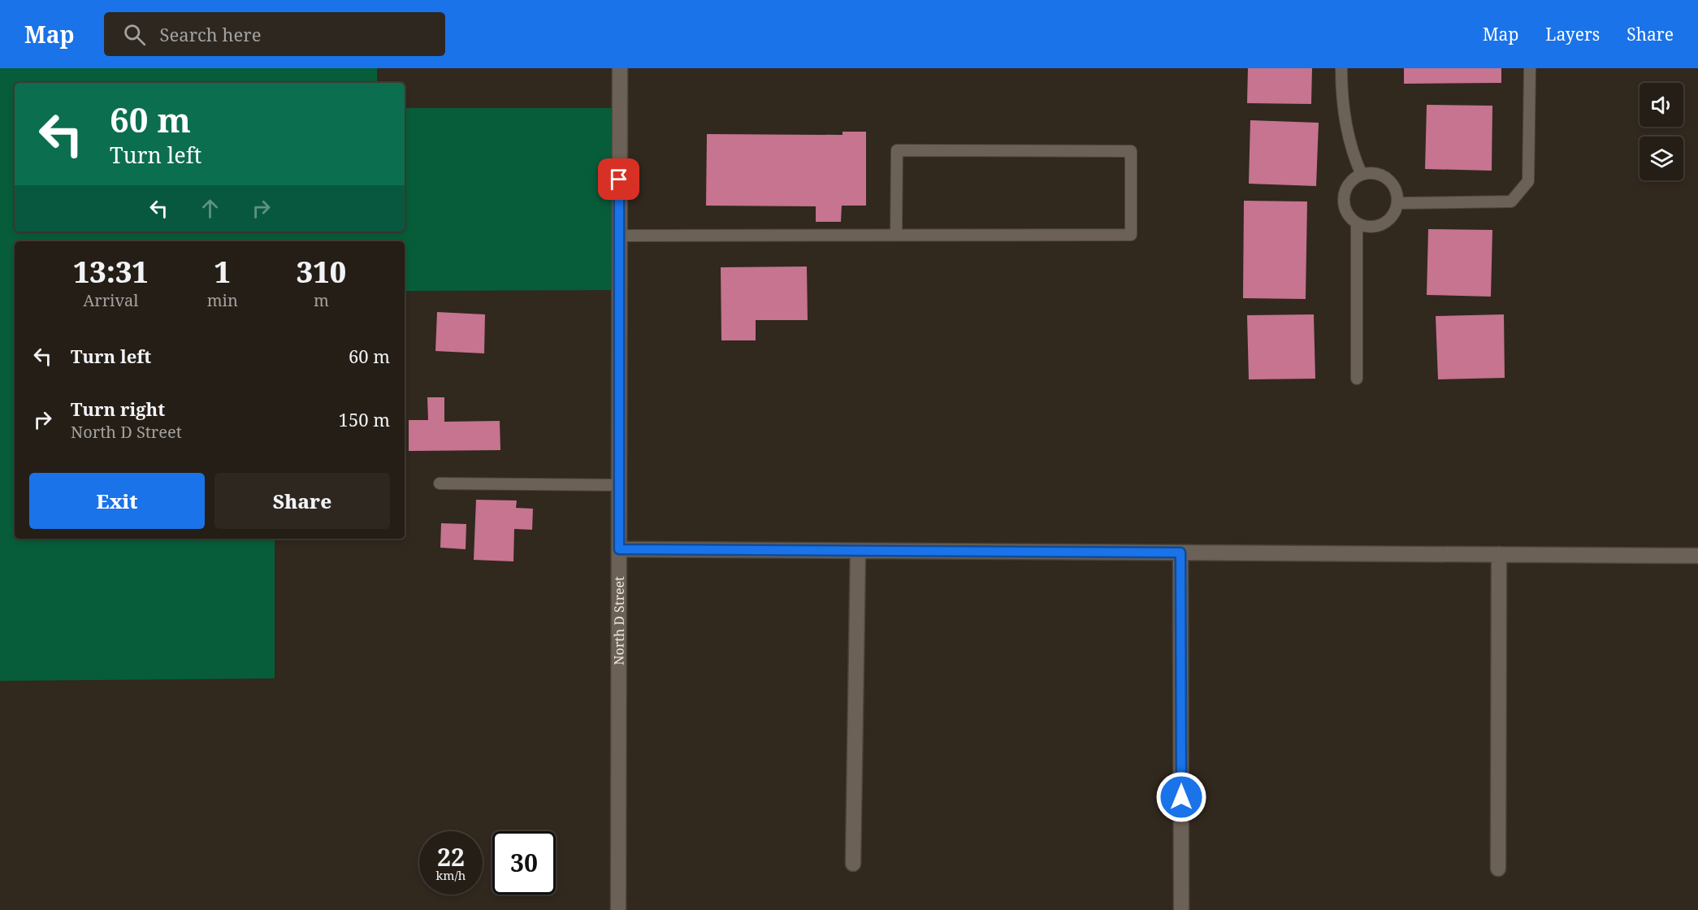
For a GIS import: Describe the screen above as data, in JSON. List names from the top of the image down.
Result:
{
  "streets": {
    "street": ["North D Street"]
  },
  "page": {
    "header": "Map",
    "search": "Search here",
    "nav": ["Map", "Layers", "Share"],
    "turn": ["60 m", "Turn left"],
    "eta": [
      "13:31",
      "Arrival",
      "1",
      "min",
      "310",
      "m"
    ],
    "list": [
      {
        "name": "Turn left",
        "value": "60 m"
      },
      {
        "name": "Turn right",
        "note": "North D Street",
        "value": "150 m"
      }
    ],
    "buttons": ["Exit", "Share"],
    "speed": "22 km/h",
    "limit": "30"
  }
}
